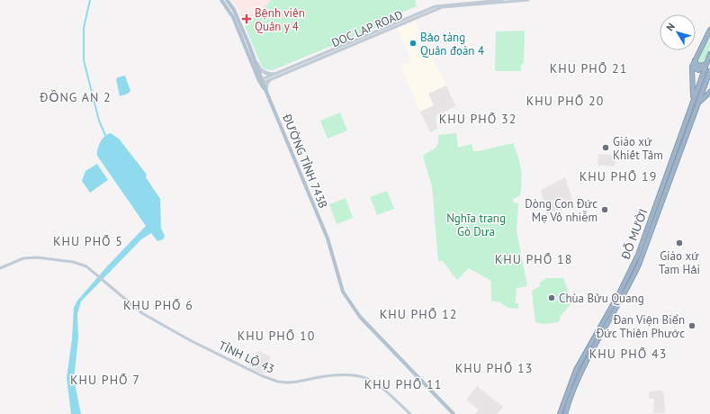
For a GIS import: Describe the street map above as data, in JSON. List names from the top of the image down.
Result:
{
  "streets": {
    "highway": ["ĐỖ MƯỜI"],
    "main road": ["DOC LAP ROAD", "ĐƯỜNG TỈNH 743B", "TỈNH LỘ 43"]
  },
  "crossings": [
    ["DOC LAP ROAD", "ĐƯỜNG TỈNH 743B"]
  ],
  "districts": [
    "KHU PHỐ 21",
    "ĐỒNG AN 2",
    "KHU PHỐ 20",
    "KHU PHỐ 32",
    "KHU PHỐ 19",
    "KHU PHỐ 5",
    "KHU PHỐ 18",
    "KHU PHỐ 6",
    "KHU PHỐ 12",
    "KHU PHỐ 10",
    "KHU PHỐ 43",
    "KHU PHỐ 13",
    "KHU PHỐ 7",
    "KHU PHỐ 11"
  ],
  "parks": ["Nghĩa trang Gò Dưa"],
  "places": {
    "health": ["Bệnh viên Quân y 4"],
    "other": [
      "Bảo tàng Quân đoàn 4",
      "Giáo xứ Khiết Tâm",
      "Dòng Con Đức Mẹ Vô nhiễm",
      "Giáo xứ Tam Hải",
      "Chùa Bửu Quang",
      "Đan Viện Biển Đức Thiên Phước"
    ]
  },
  "north": "top left"
}
